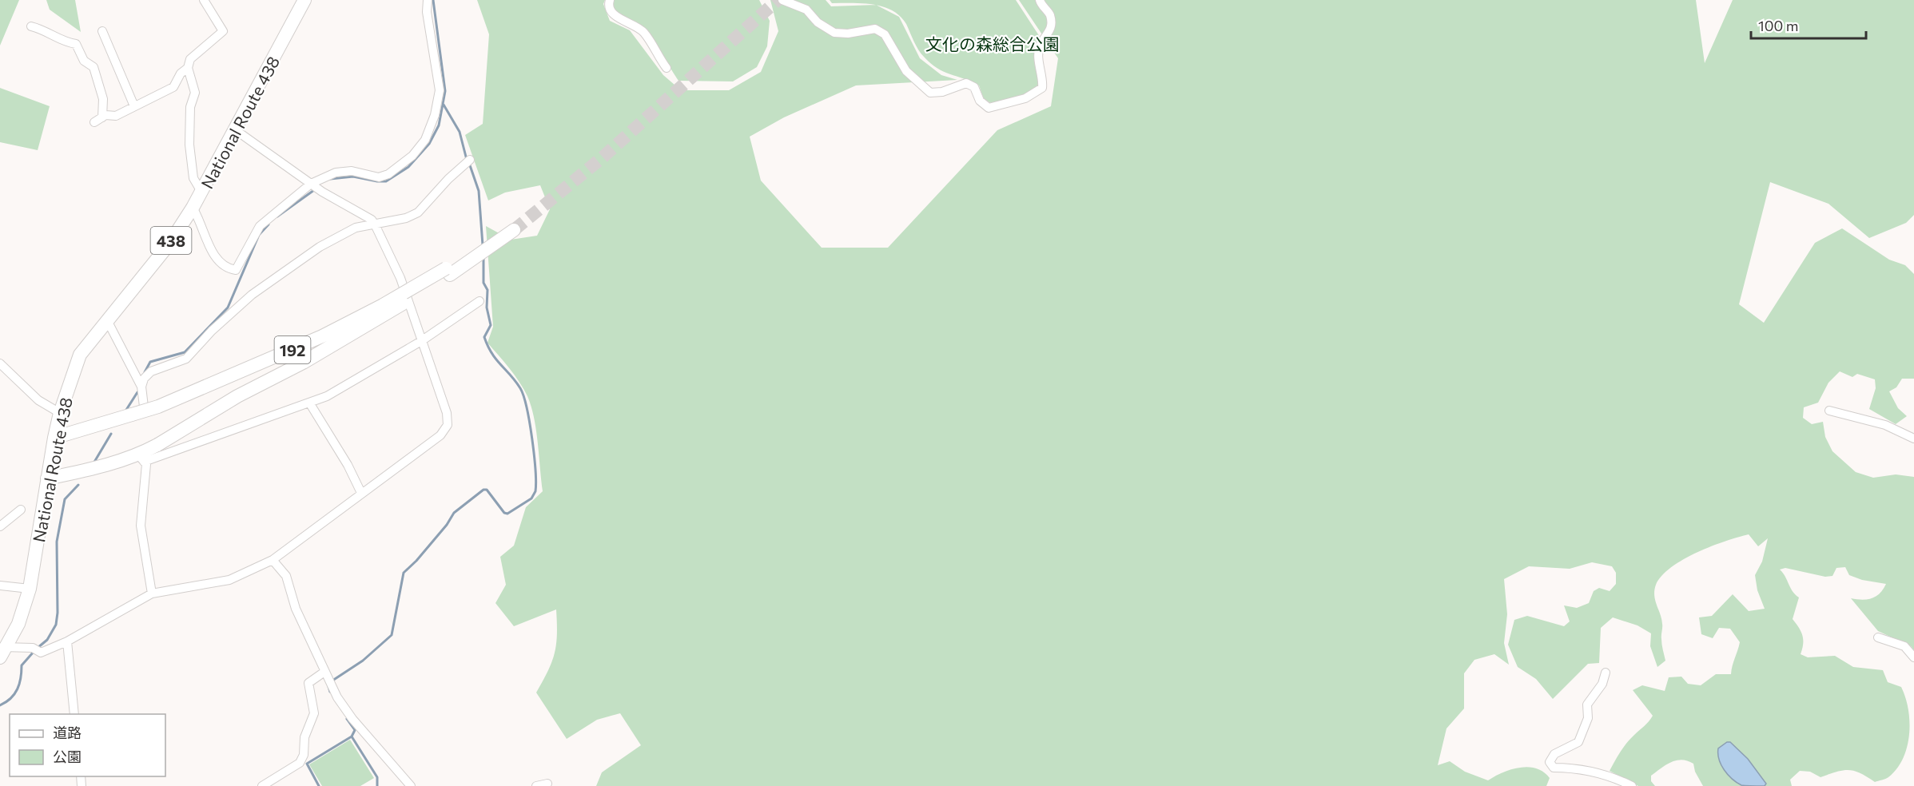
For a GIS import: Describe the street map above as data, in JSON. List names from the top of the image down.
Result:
{
  "streets": {
    "highway": ["National Route 438", "438", "192"]
  },
  "crossings": [
    ["National Route 438", "192"]
  ],
  "parks": ["文化の森総合公園"],
  "legend": ["道路", "公園"],
  "scale_bar": "100 m"
}
